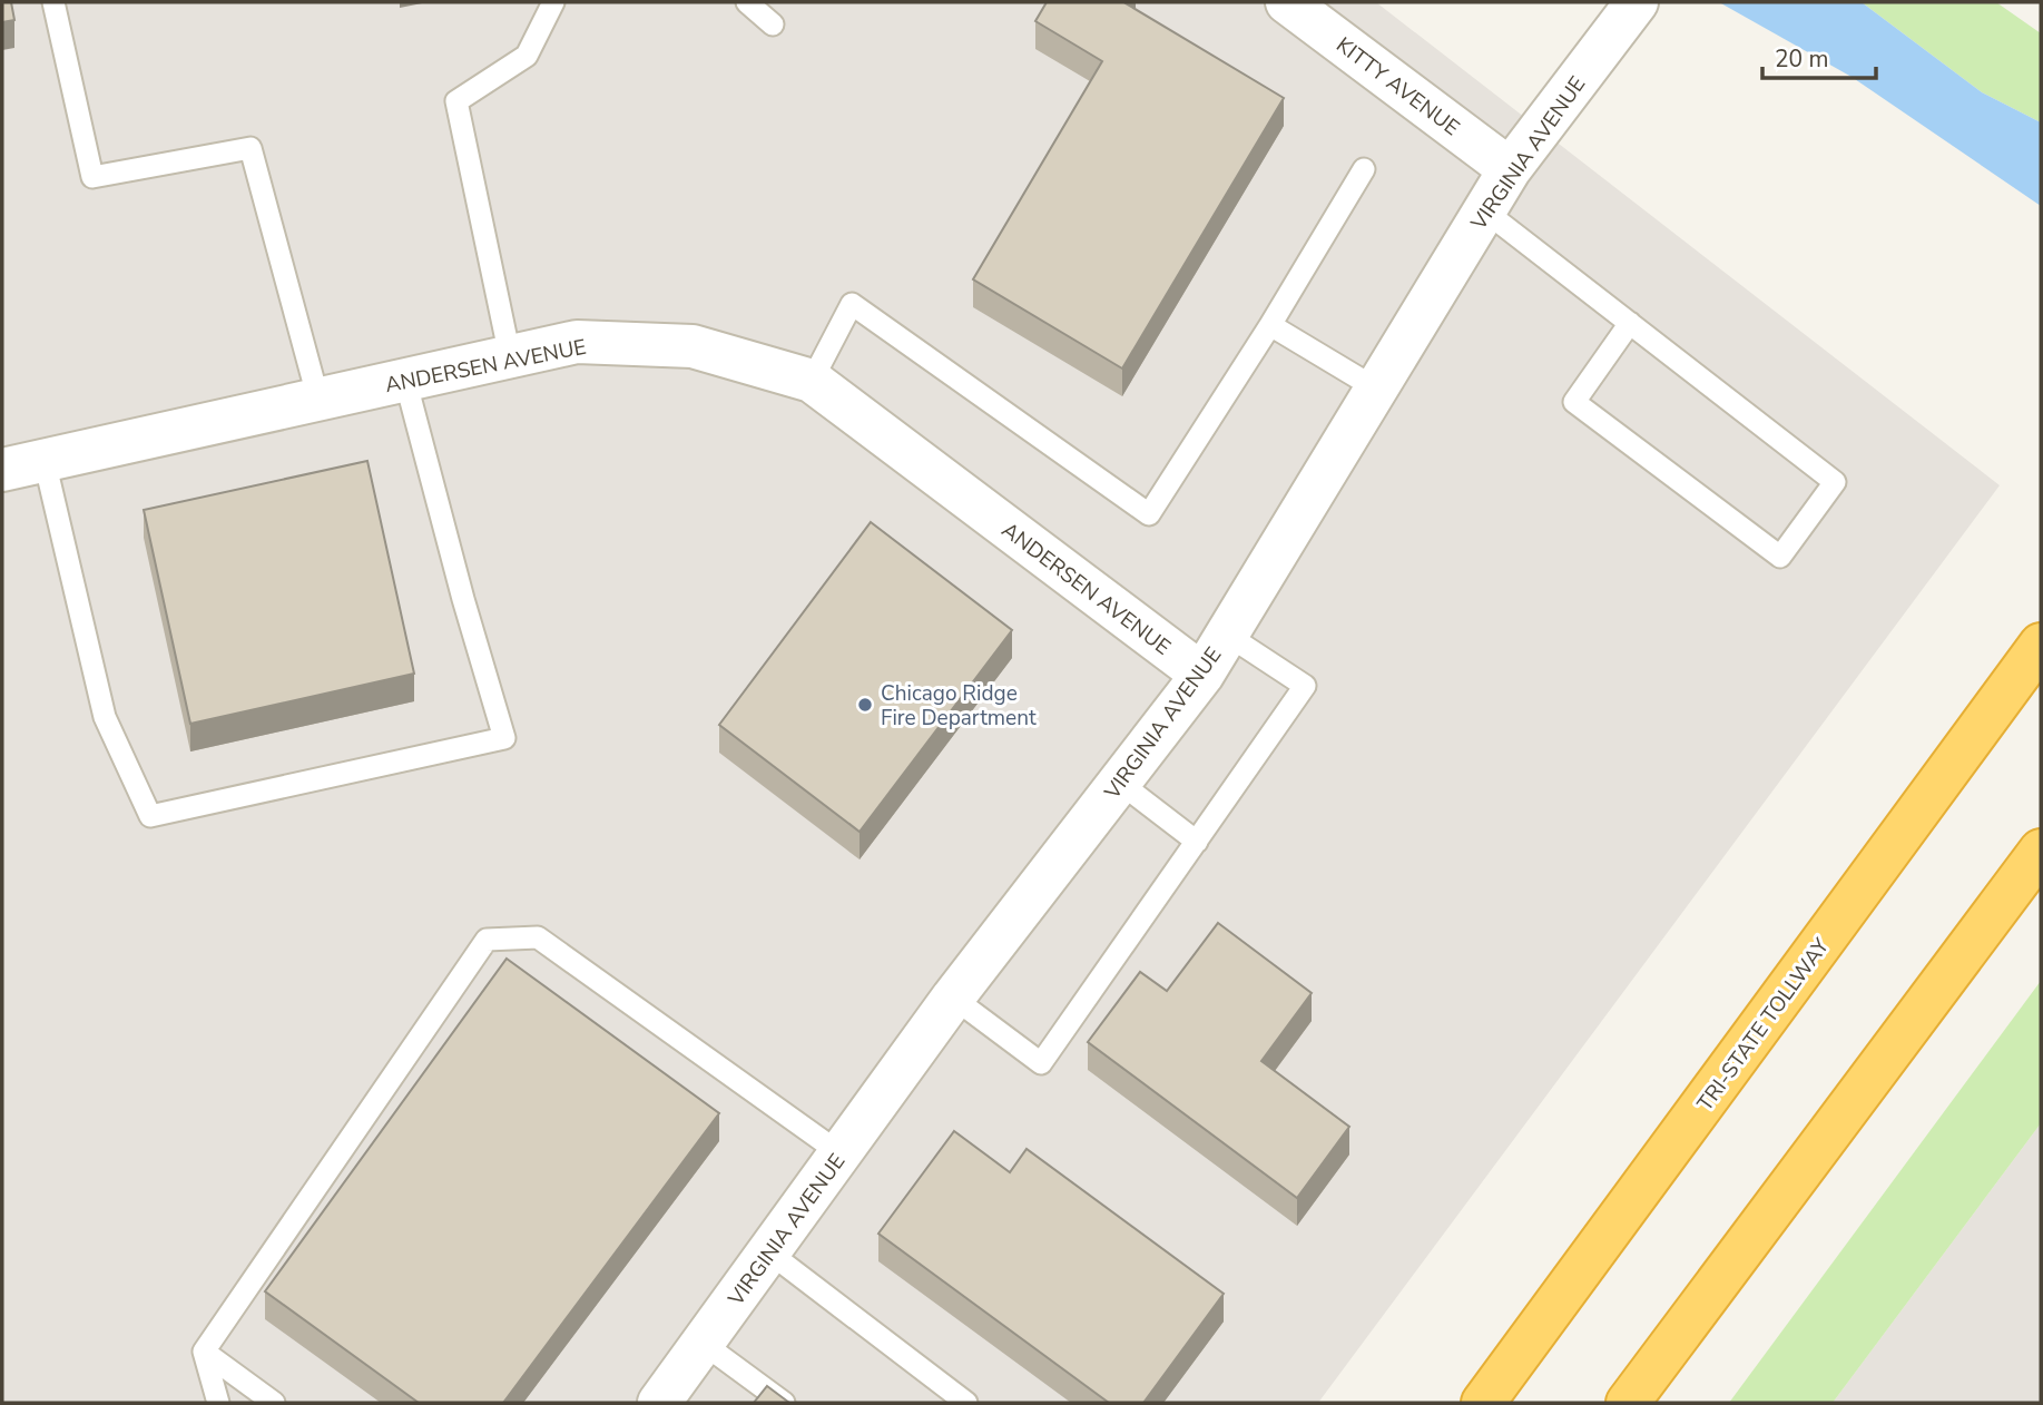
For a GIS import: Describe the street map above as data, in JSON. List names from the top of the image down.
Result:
{
  "streets": {
    "highway": ["TRI-STATE TOLLWAY"],
    "street": ["KITTY AVENUE", "VIRGINIA AVENUE", "ANDERSEN AVENUE"]
  },
  "crossings": [
    ["KITTY AVENUE", "VIRGINIA AVENUE"],
    ["VIRGINIA AVENUE", "ANDERSEN AVENUE"]
  ],
  "places": ["Chicago Ridge Fire Department"],
  "scale_bar": "20 m"
}
